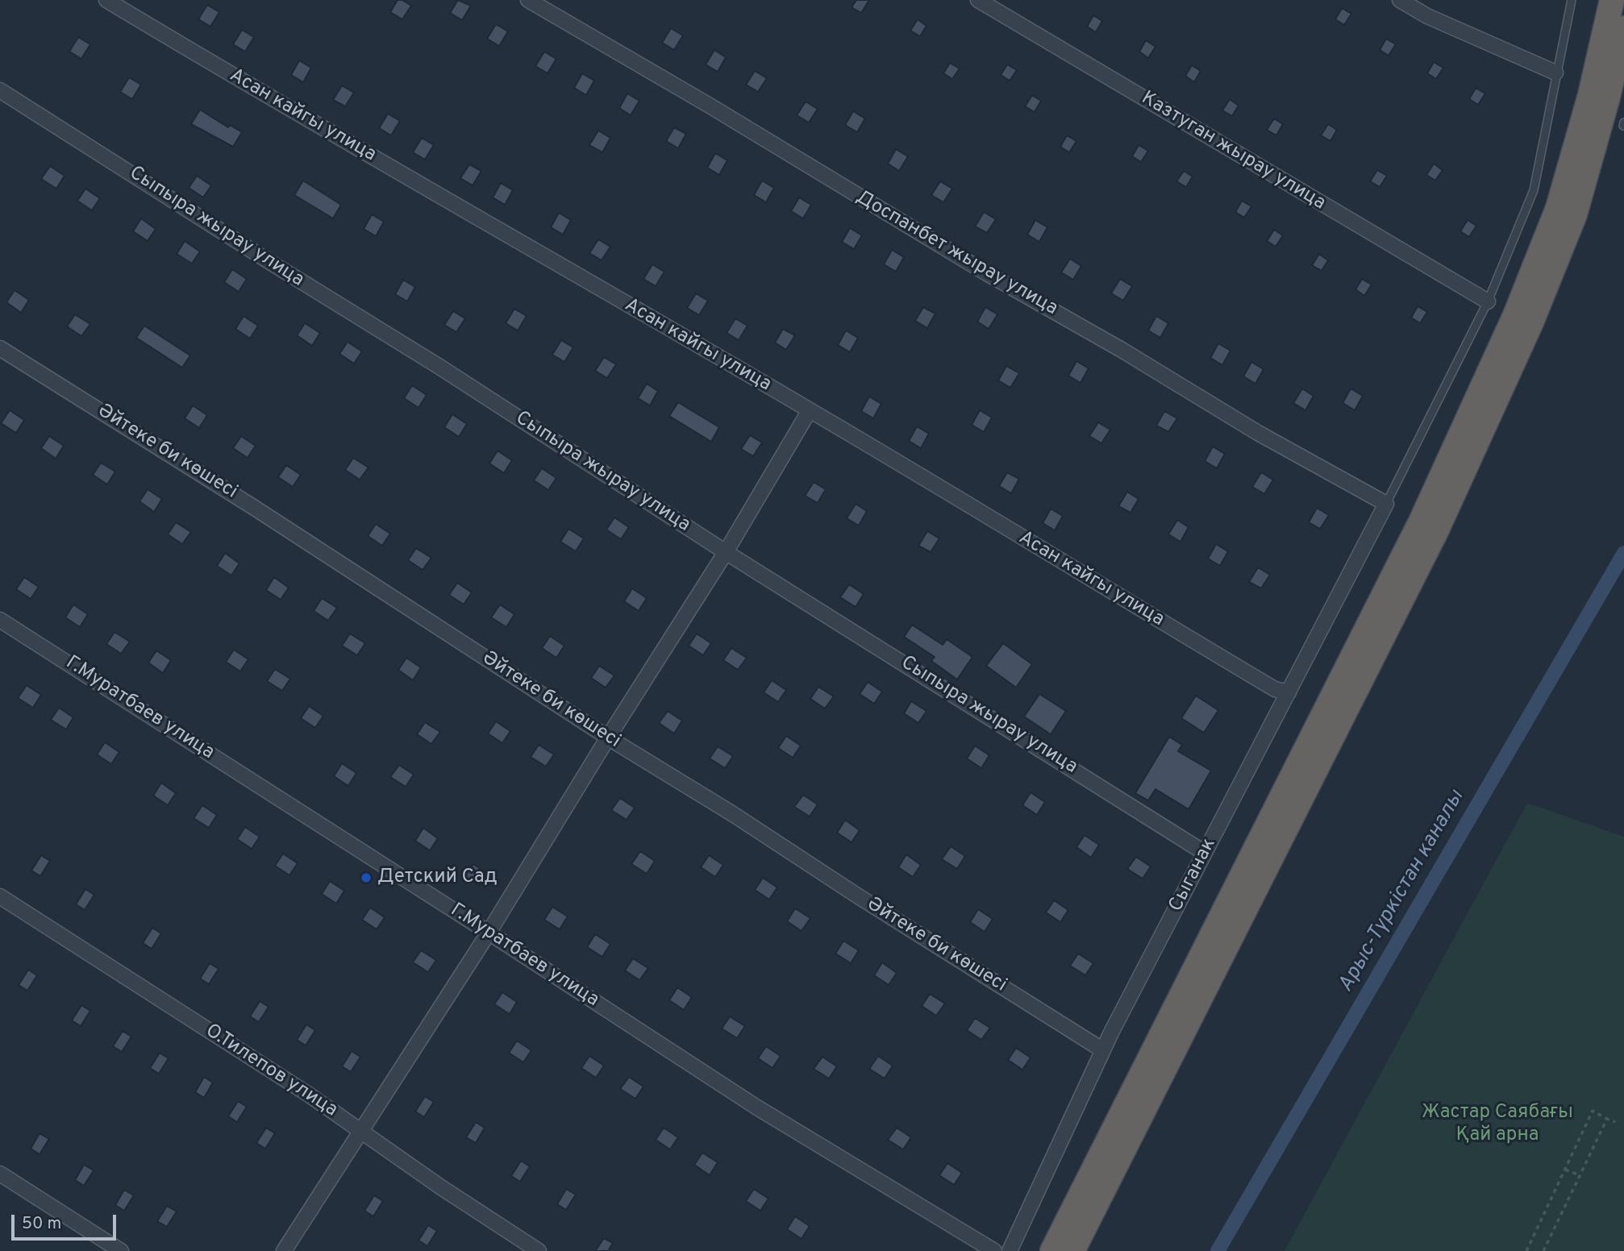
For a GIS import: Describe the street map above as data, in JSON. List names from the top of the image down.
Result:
{
  "streets": {
    "street": [
      "Асан кайгы улица",
      "Казтуган жырау улица",
      "Сыпыра жырау улица",
      "Доспанбет жырау улица",
      "Әйтеке би көшесі",
      "Г.Муратбаев улица",
      "Сыганак",
      "О.Тилепов улица"
    ]
  },
  "crossings": [
    ["Асан кайгы улица", "Сыганак"],
    ["Сыпыра жырау улица", "Сыганак"],
    ["Доспанбет жырау улица", "Сыганак"],
    ["Әйтеке би көшесі", "Сыганак"]
  ],
  "water": ["Арыс-Түркістан каналы"],
  "parks": ["Жастар Саябағы Қай арна"],
  "places": ["Детский Сад"],
  "scale_bar": "50 m"
}
